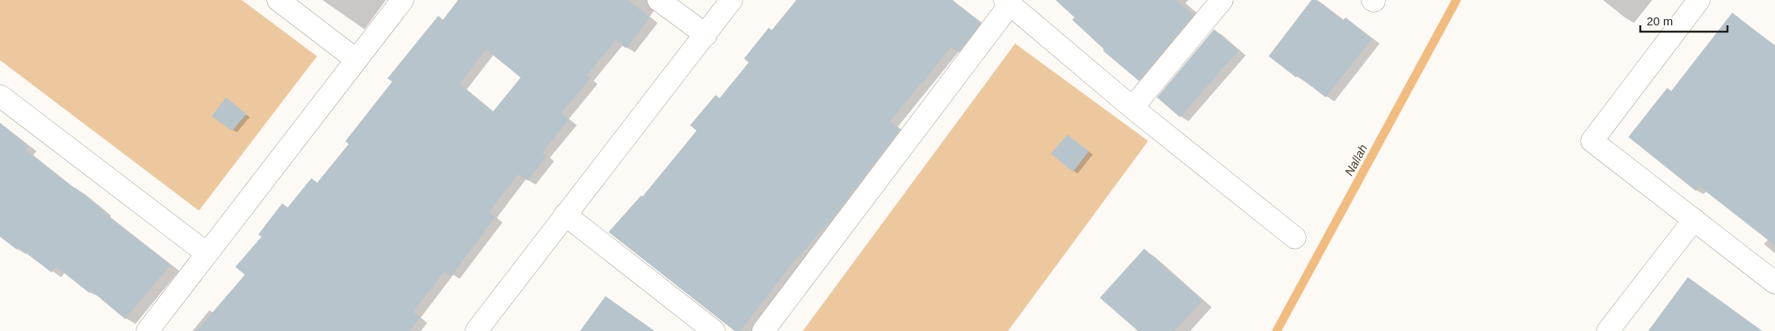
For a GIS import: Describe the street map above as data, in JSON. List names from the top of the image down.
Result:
{
  "water": ["Nallah"],
  "scale_bar": "20 m"
}
